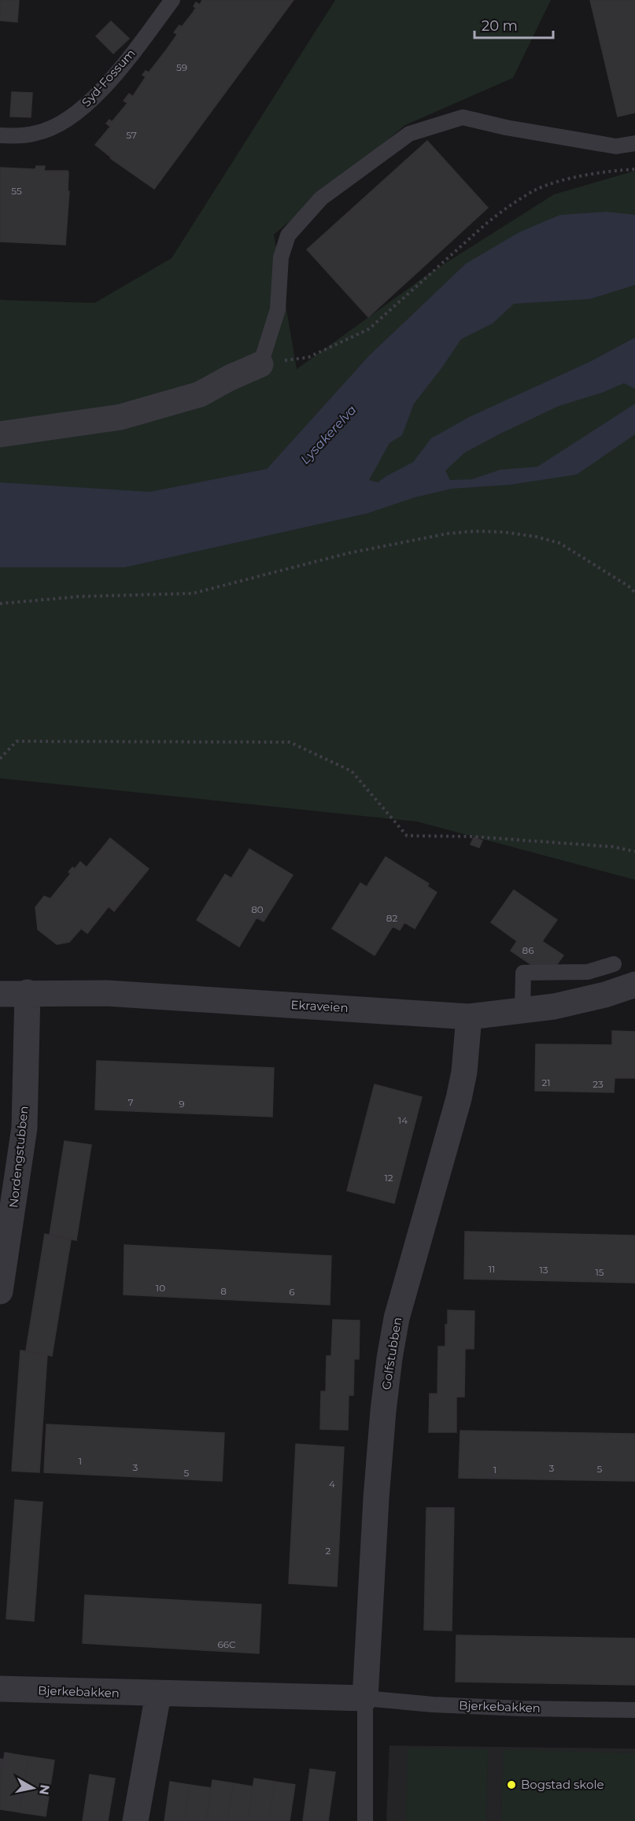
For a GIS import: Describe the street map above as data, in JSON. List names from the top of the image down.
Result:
{
  "streets": {
    "street": [
      "Ekraveien",
      "Nordengstubben",
      "Golfstubben",
      "Bjerkebakken"
    ],
    "lane": ["Syd-Fossum"]
  },
  "crossings": [
    ["Ekraveien", "Nordengstubben"],
    ["Ekraveien", "Golfstubben"],
    ["Golfstubben", "Bjerkebakken"]
  ],
  "water": ["Lysakerelva"],
  "places": ["Bogstad skole"],
  "house_numbers": [
    "59",
    "57",
    "55",
    "80",
    "82",
    "86",
    "21",
    "23",
    "7",
    "9",
    "14",
    "12",
    "11",
    "13",
    "15",
    "10",
    "8",
    "6",
    "1",
    "3",
    "3",
    "5",
    "1",
    "5",
    "4",
    "2",
    "66C"
  ],
  "scale_bar": "20 m",
  "north": "right"
}
